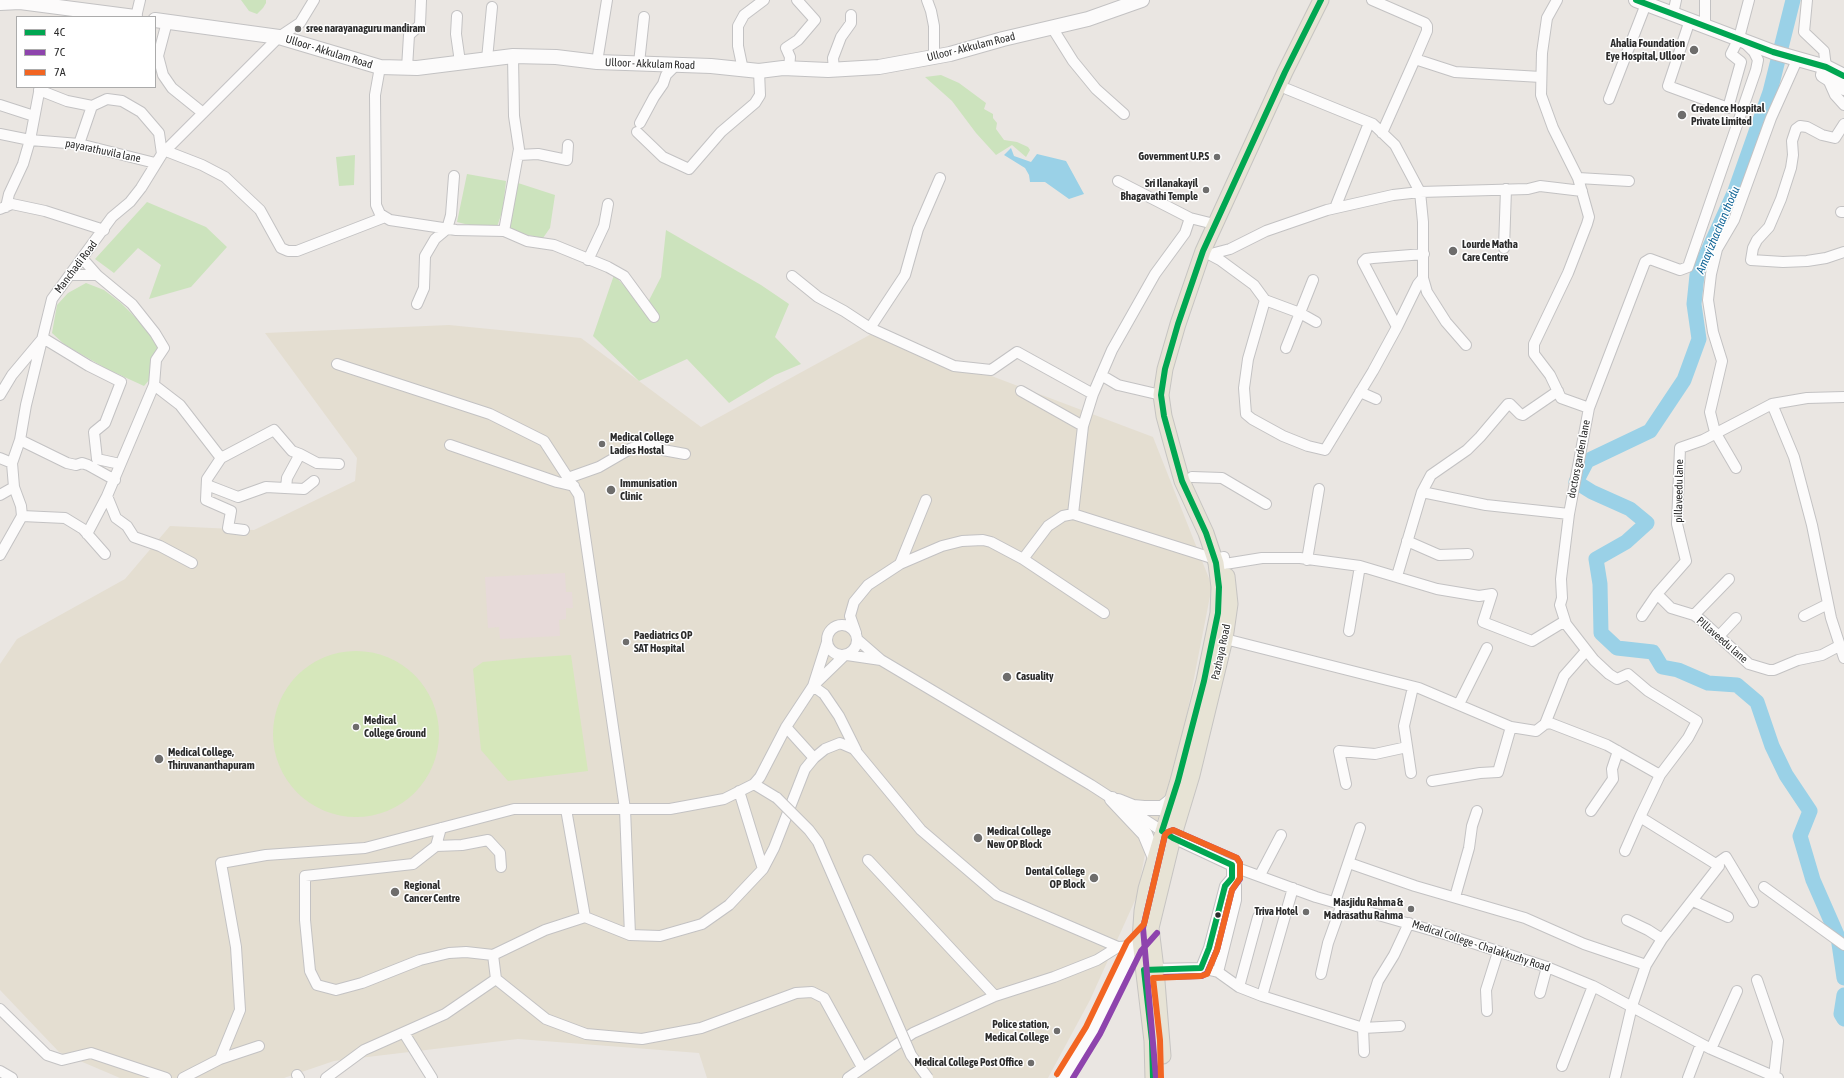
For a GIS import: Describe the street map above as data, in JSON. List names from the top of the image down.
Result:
{
  "streets": {
    "main road": ["Ulloor - Akkulam Road", "Pazhaya Road"],
    "street": [
      "payarathuvila lane",
      "Manchadi Road",
      "doctors garden lane",
      "pillaveedu lane",
      "PIllaveedu lane",
      "Medical College - Chalakkuzhy Road"
    ]
  },
  "crossings": [
    ["Ulloor - Akkulam Road", "Manchadi Road"],
    ["payarathuvila lane", "Manchadi Road"],
    ["pillaveedu lane", "PIllaveedu lane"],
    ["Pazhaya Road", "Medical College - Chalakkuzhy Road"]
  ],
  "water": ["Amayizhachan thodu"],
  "places": [
    "sree narayanaguru mandiram",
    "Ahalia Foundation Eye Hospital, Ulloor",
    "Credence Hospital Private Limited",
    "Government U.P.S",
    "Sri Ilanakayil Bhagavathi Temple",
    "Lourde Matha Care Centre",
    "Medical College Ladies Hostal",
    "Immunisation Clinic",
    "Paediatrics OP SAT Hospital",
    "Casuality",
    "Medical College Ground",
    "Medical College, Thiruvananthapuram",
    "Medical College New OP Block",
    "Dental College OP Block",
    "Regional Cancer Centre",
    "Masjidu Rahma & Madrasathu Rahma",
    "Triva Hotel",
    "Police station, Medical College",
    "Medical College Post Office"
  ],
  "lines": ["transit line 4C", "transit line 7C", "transit line 7A"],
  "legend": ["4C", "7C", "7A"]
}
